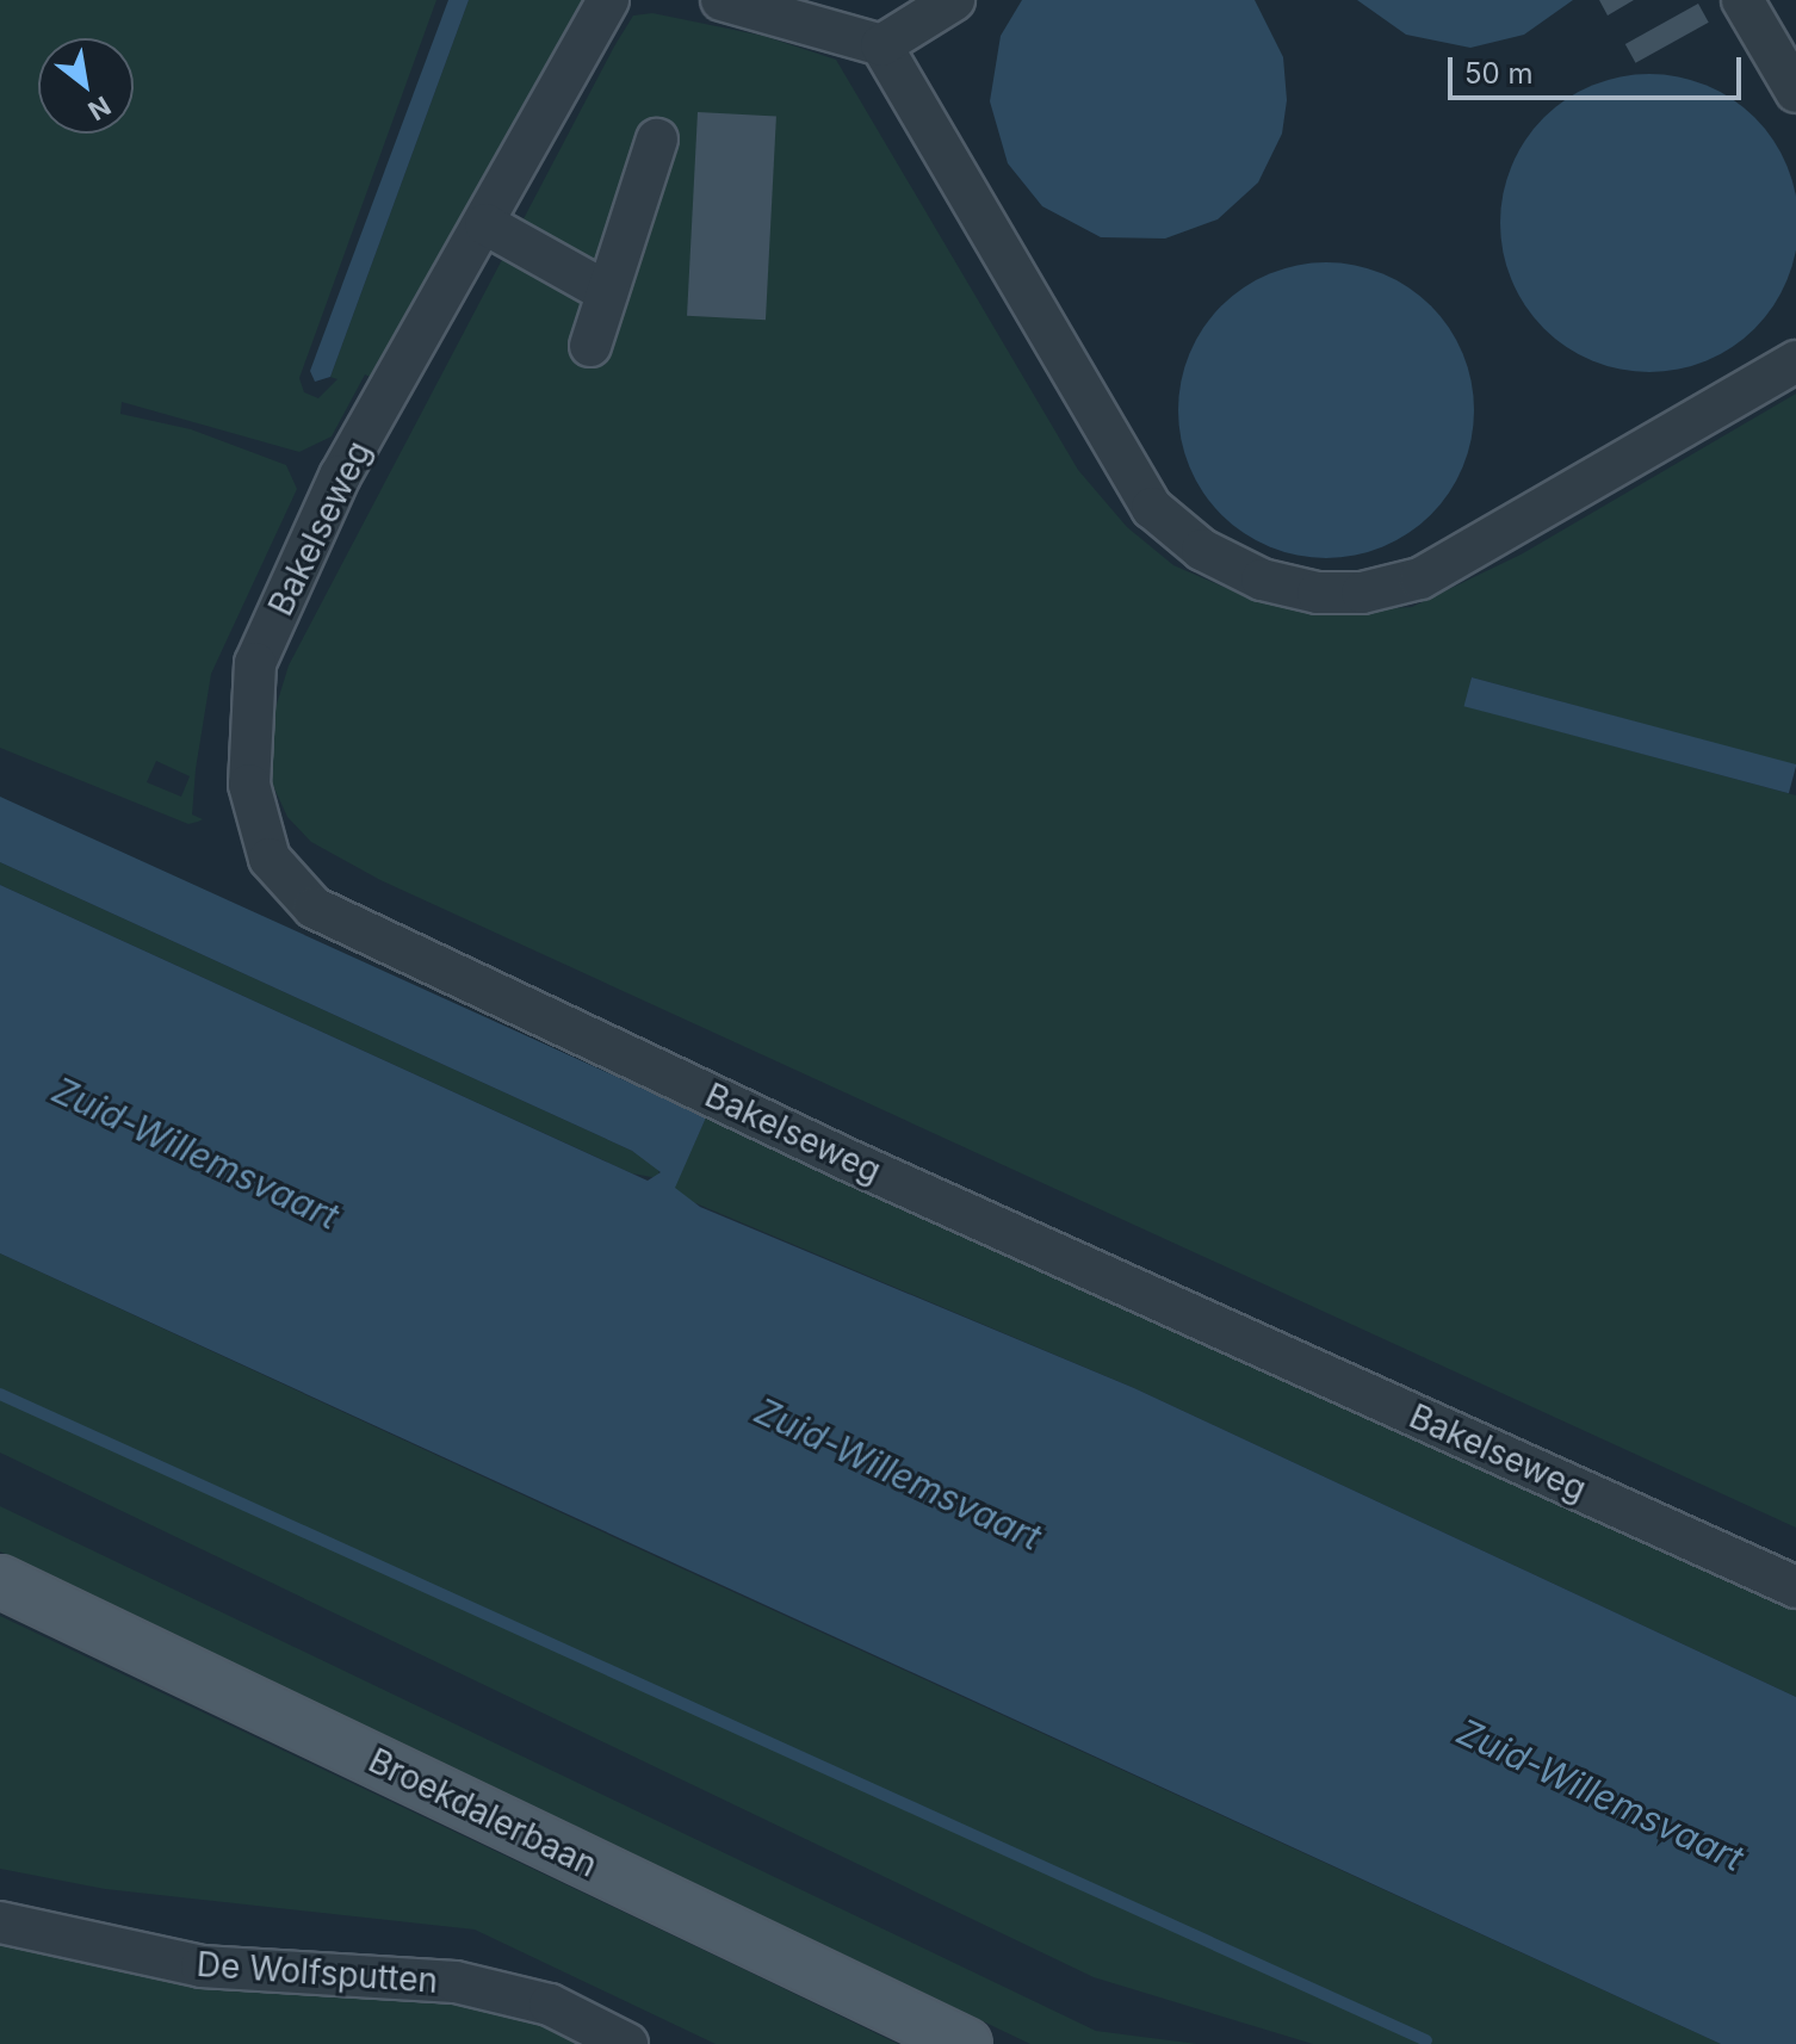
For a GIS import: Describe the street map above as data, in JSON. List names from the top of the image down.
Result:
{
  "streets": {
    "main road": ["Broekdalerbaan"],
    "street": ["Bakelseweg", "De Wolfsputten"]
  },
  "water": ["Zuid-Willemsvaart"],
  "scale_bar": "50 m",
  "north": "bottom right"
}
